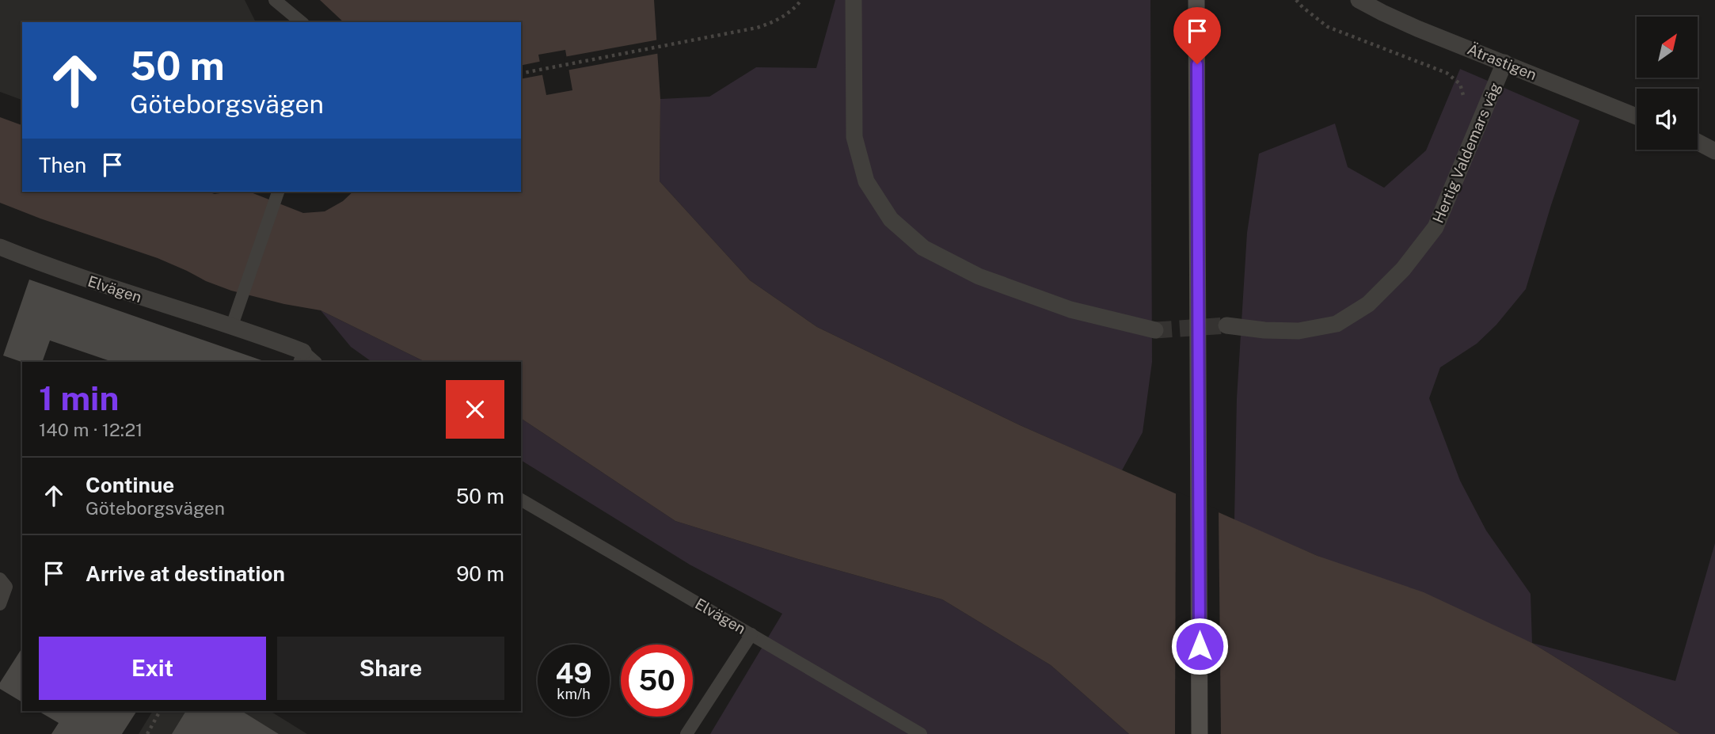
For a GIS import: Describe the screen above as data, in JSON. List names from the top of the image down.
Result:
{
  "streets": {
    "street": ["Ätrastigen", "Hertig Valdemars väg", "Elvägen"]
  },
  "crossings": [
    ["Ätrastigen", "Hertig Valdemars väg"]
  ],
  "north": "top right",
  "page": {
    "turn": ["50 m", "Göteborgsvägen"],
    "then": "Then",
    "heading": ["1 min", "140 m · 12:21"],
    "list": [
      {
        "name": "Continue",
        "note": "Göteborgsvägen",
        "value": "50 m"
      },
      {
        "name": "Arrive at destination",
        "value": "90 m"
      }
    ],
    "buttons": ["Exit", "Share"],
    "speed": "49 km/h",
    "limit": "50"
  }
}
